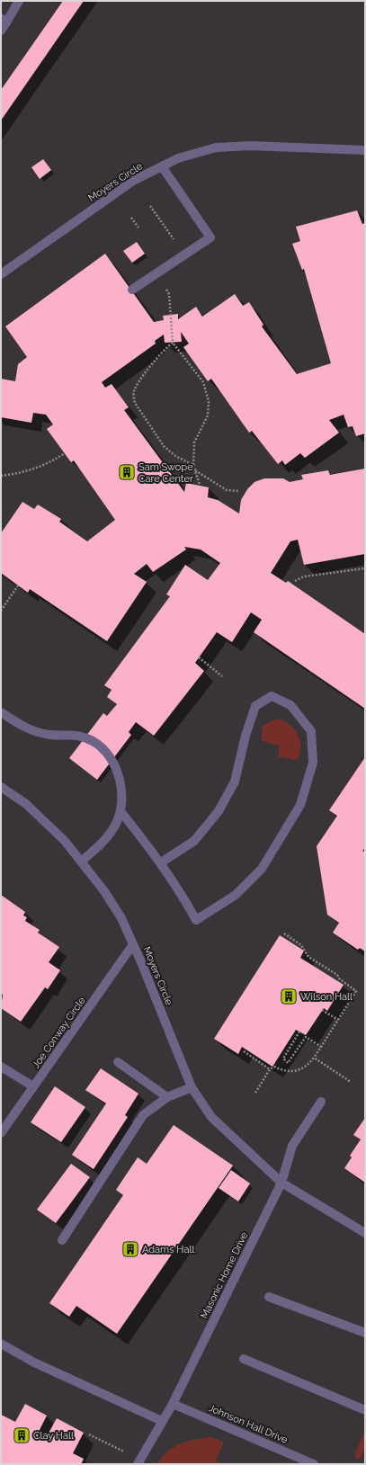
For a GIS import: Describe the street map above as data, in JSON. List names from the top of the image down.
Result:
{
  "streets": {
    "street": [
      "Moyers Circle",
      "Joe Conway Circle",
      "Masonic Home Drive",
      "Johnson Hall Drive"
    ]
  },
  "crossings": [
    ["Moyers Circle", "Joe Conway Circle"],
    ["Moyers Circle", "Masonic Home Drive"],
    ["Masonic Home Drive", "Johnson Hall Drive"]
  ],
  "places": {
    "building": [
      "Sam Swope Care Center",
      "Wilson Hall",
      "Adams Hall",
      "Clay Hall"
    ]
  }
}
